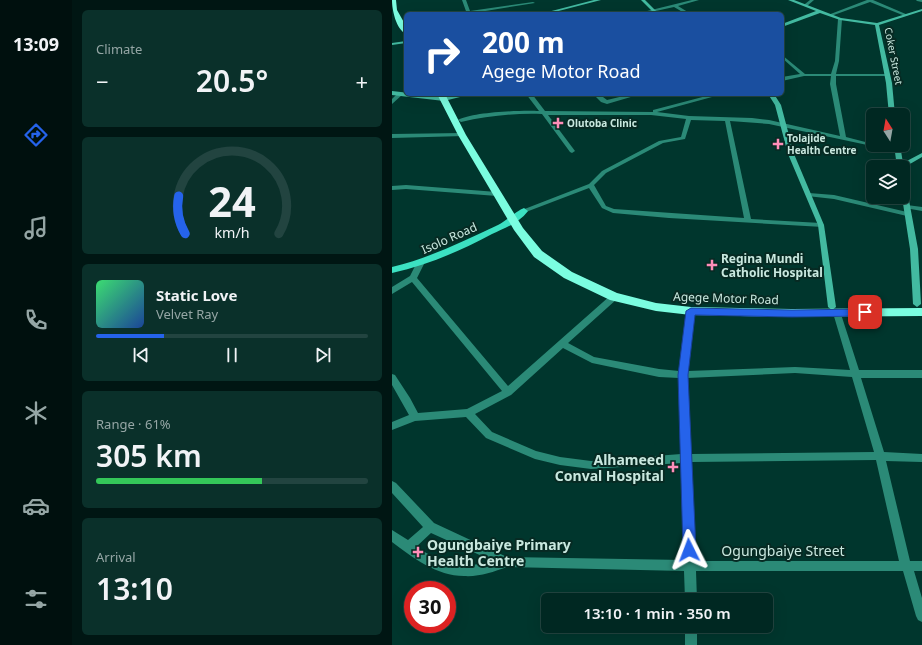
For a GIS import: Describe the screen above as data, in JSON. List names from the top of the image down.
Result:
{
  "streets": {
    "highway": ["Agege Motor Road"],
    "main road": ["Isolo Road"],
    "street": ["Coker Street", "Ogungbaiye Street"]
  },
  "crossings": [
    ["Isolo Road", "Agege Motor Road"]
  ],
  "places": {
    "health": [
      "Olutoba Clinic",
      "Tolajide Health Centre",
      "Regina Mundi Catholic Hospital",
      "Alhameed Conval Hospital",
      "Ogungbaiye Primary Health Centre"
    ]
  },
  "north": "top",
  "page": {
    "tabs": "13:09",
    "tile": [
      "Climate",
      ["Range · 61%", "305 km"],
      ["Arrival", "13:10"]
    ],
    "turn": ["200 m", "Agege Motor Road"],
    "heat": ["−", "20.5°", "+"],
    "song": ["Static Love", "Velvet Ray"],
    "limit": "30",
    "trip": "13:10 · 1 min · 350 m",
    "gauge": ["24", "km/h"]
  }
}
